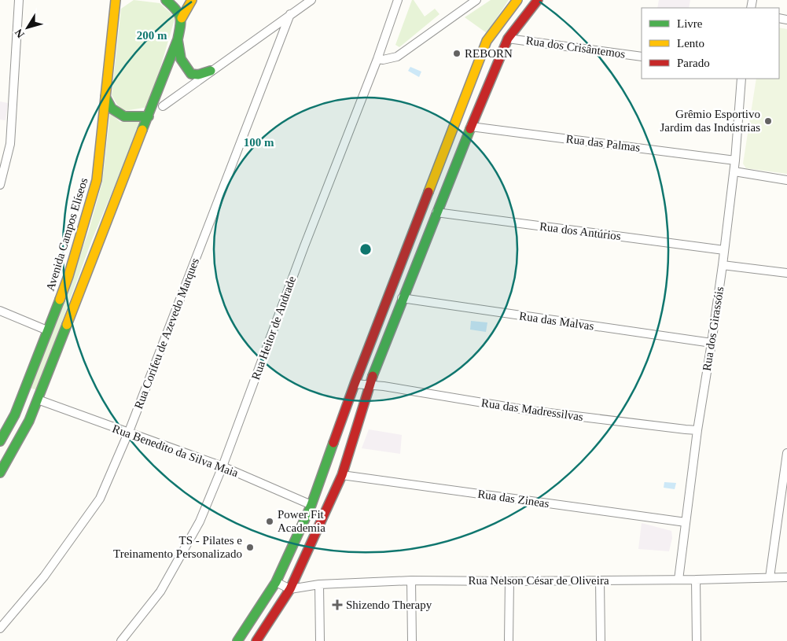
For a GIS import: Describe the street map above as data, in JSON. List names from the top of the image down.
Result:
{
  "streets": {
    "main road": ["Avenida Campos Elíseos"],
    "street": [
      "Rua dos Crisântemos",
      "Rua das Palmas",
      "Rua dos Antúrios",
      "Rua das Malvas",
      "Rua Heitor de Andrade",
      "Rua dos Girassóis",
      "Rua Corifeu de Azevedo Marques",
      "Rua das Madressilvas",
      "Rua Benedito da Silva Maia",
      "Rua das Zineas",
      "Rua Nelson César de Oliveira"
    ]
  },
  "crossings": [
    ["Rua das Palmas", "Rua dos Girassóis"],
    ["Rua dos Antúrios", "Rua dos Girassóis"],
    ["Rua das Malvas", "Rua dos Girassóis"],
    ["Rua Heitor de Andrade", "Rua Benedito da Silva Maia"],
    ["Rua dos Girassóis", "Rua das Madressilvas"],
    ["Rua dos Girassóis", "Rua das Zineas"],
    ["Rua dos Girassóis", "Rua Nelson César de Oliveira"],
    ["Rua Corifeu de Azevedo Marques", "Rua Benedito da Silva Maia"]
  ],
  "places": {
    "other": [
      "REBORN",
      "Grêmio Esportivo Jardim das Indústrias",
      "Power Fit Academia",
      "TS - Pilates e Treinamento Personalizado"
    ],
    "health": ["Shizendo Therapy"]
  },
  "legend": ["Livre", "Lento", "Parado"],
  "north": "bottom left",
  "rings": ["200 m", "100 m"]
}
